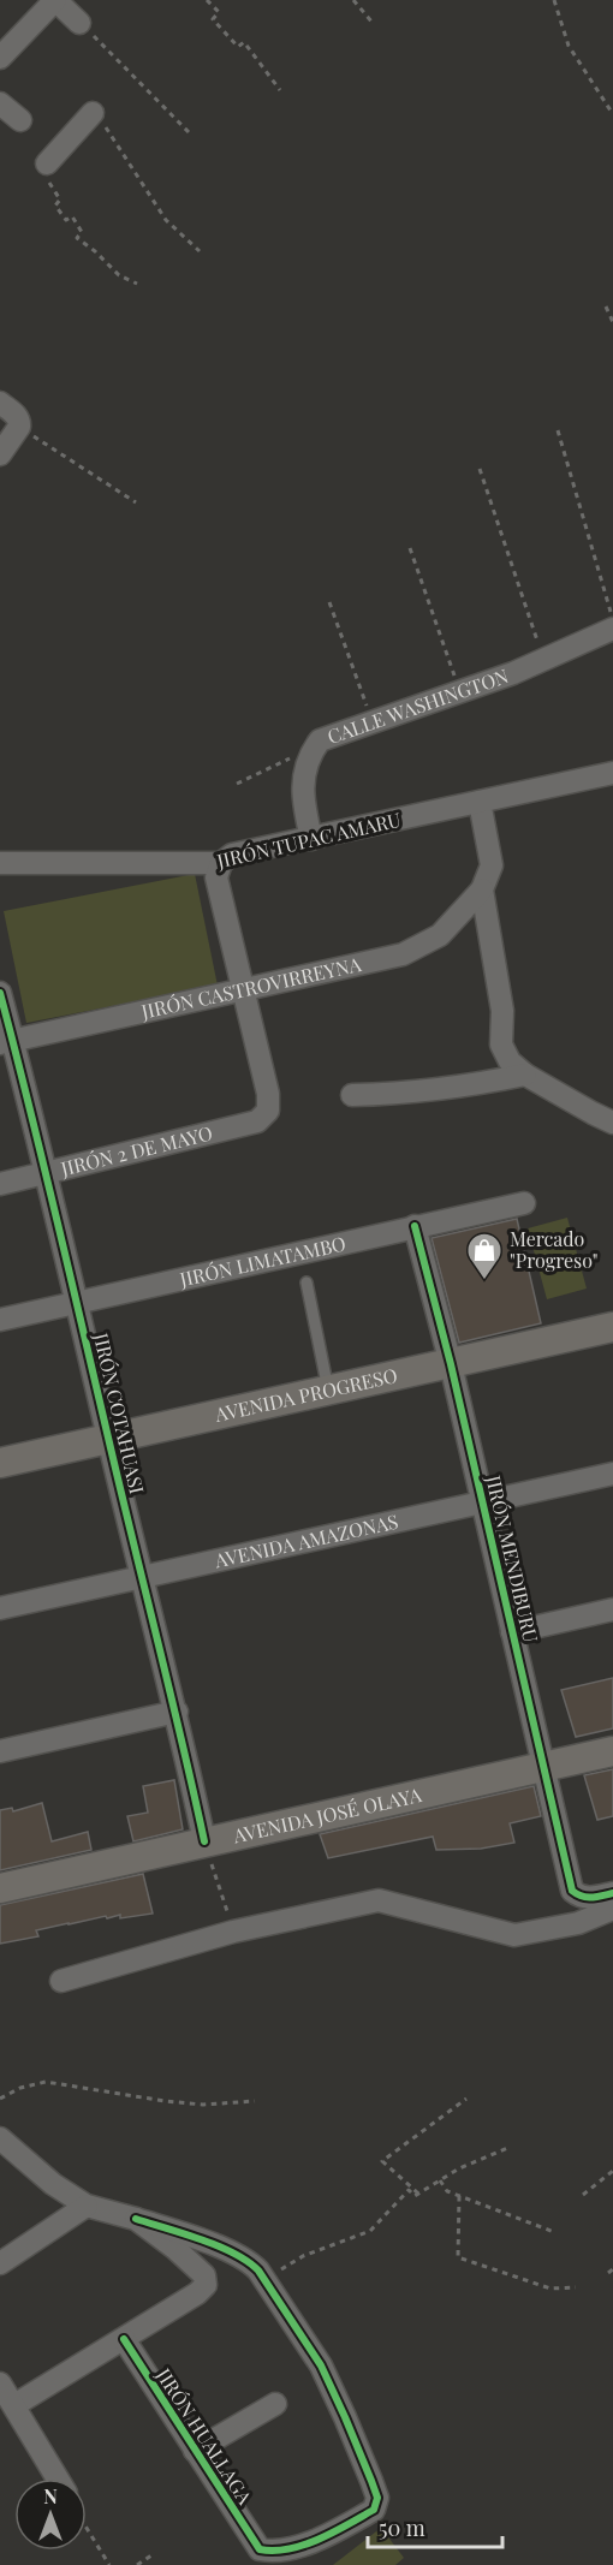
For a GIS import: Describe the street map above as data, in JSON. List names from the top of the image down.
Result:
{
  "streets": {
    "street": [
      "CALLE WASHINGTON",
      "JIRÓN TUPAC AMARU",
      "JIRÓN CASTROVIRREYNA",
      "JIRÓN 2 DE MAYO",
      "JIRÓN LIMATAMBO",
      "AVENIDA PROGRESO",
      "JIRÓN COTAHUASI",
      "AVENIDA AMAZONAS",
      "JIRÓN MENDIBURU",
      "AVENIDA JOSÉ OLAYA",
      "JIRÓN HUALLAGA"
    ]
  },
  "crossings": [
    ["CALLE WASHINGTON", "JIRÓN TUPAC AMARU"],
    ["JIRÓN CASTROVIRREYNA", "JIRÓN 2 DE MAYO"],
    ["JIRÓN CASTROVIRREYNA", "JIRÓN COTAHUASI"],
    ["JIRÓN 2 DE MAYO", "JIRÓN COTAHUASI"],
    ["JIRÓN LIMATAMBO", "JIRÓN COTAHUASI"],
    ["JIRÓN LIMATAMBO", "JIRÓN MENDIBURU"],
    ["AVENIDA PROGRESO", "JIRÓN COTAHUASI"],
    ["AVENIDA PROGRESO", "JIRÓN MENDIBURU"],
    ["JIRÓN COTAHUASI", "AVENIDA AMAZONAS"],
    ["JIRÓN COTAHUASI", "AVENIDA JOSÉ OLAYA"],
    ["AVENIDA AMAZONAS", "JIRÓN MENDIBURU"],
    ["JIRÓN MENDIBURU", "AVENIDA JOSÉ OLAYA"]
  ],
  "places": {
    "shop": ["Mercado \"Progreso\""]
  },
  "scale_bar": "50 m",
  "north": "top"
}
